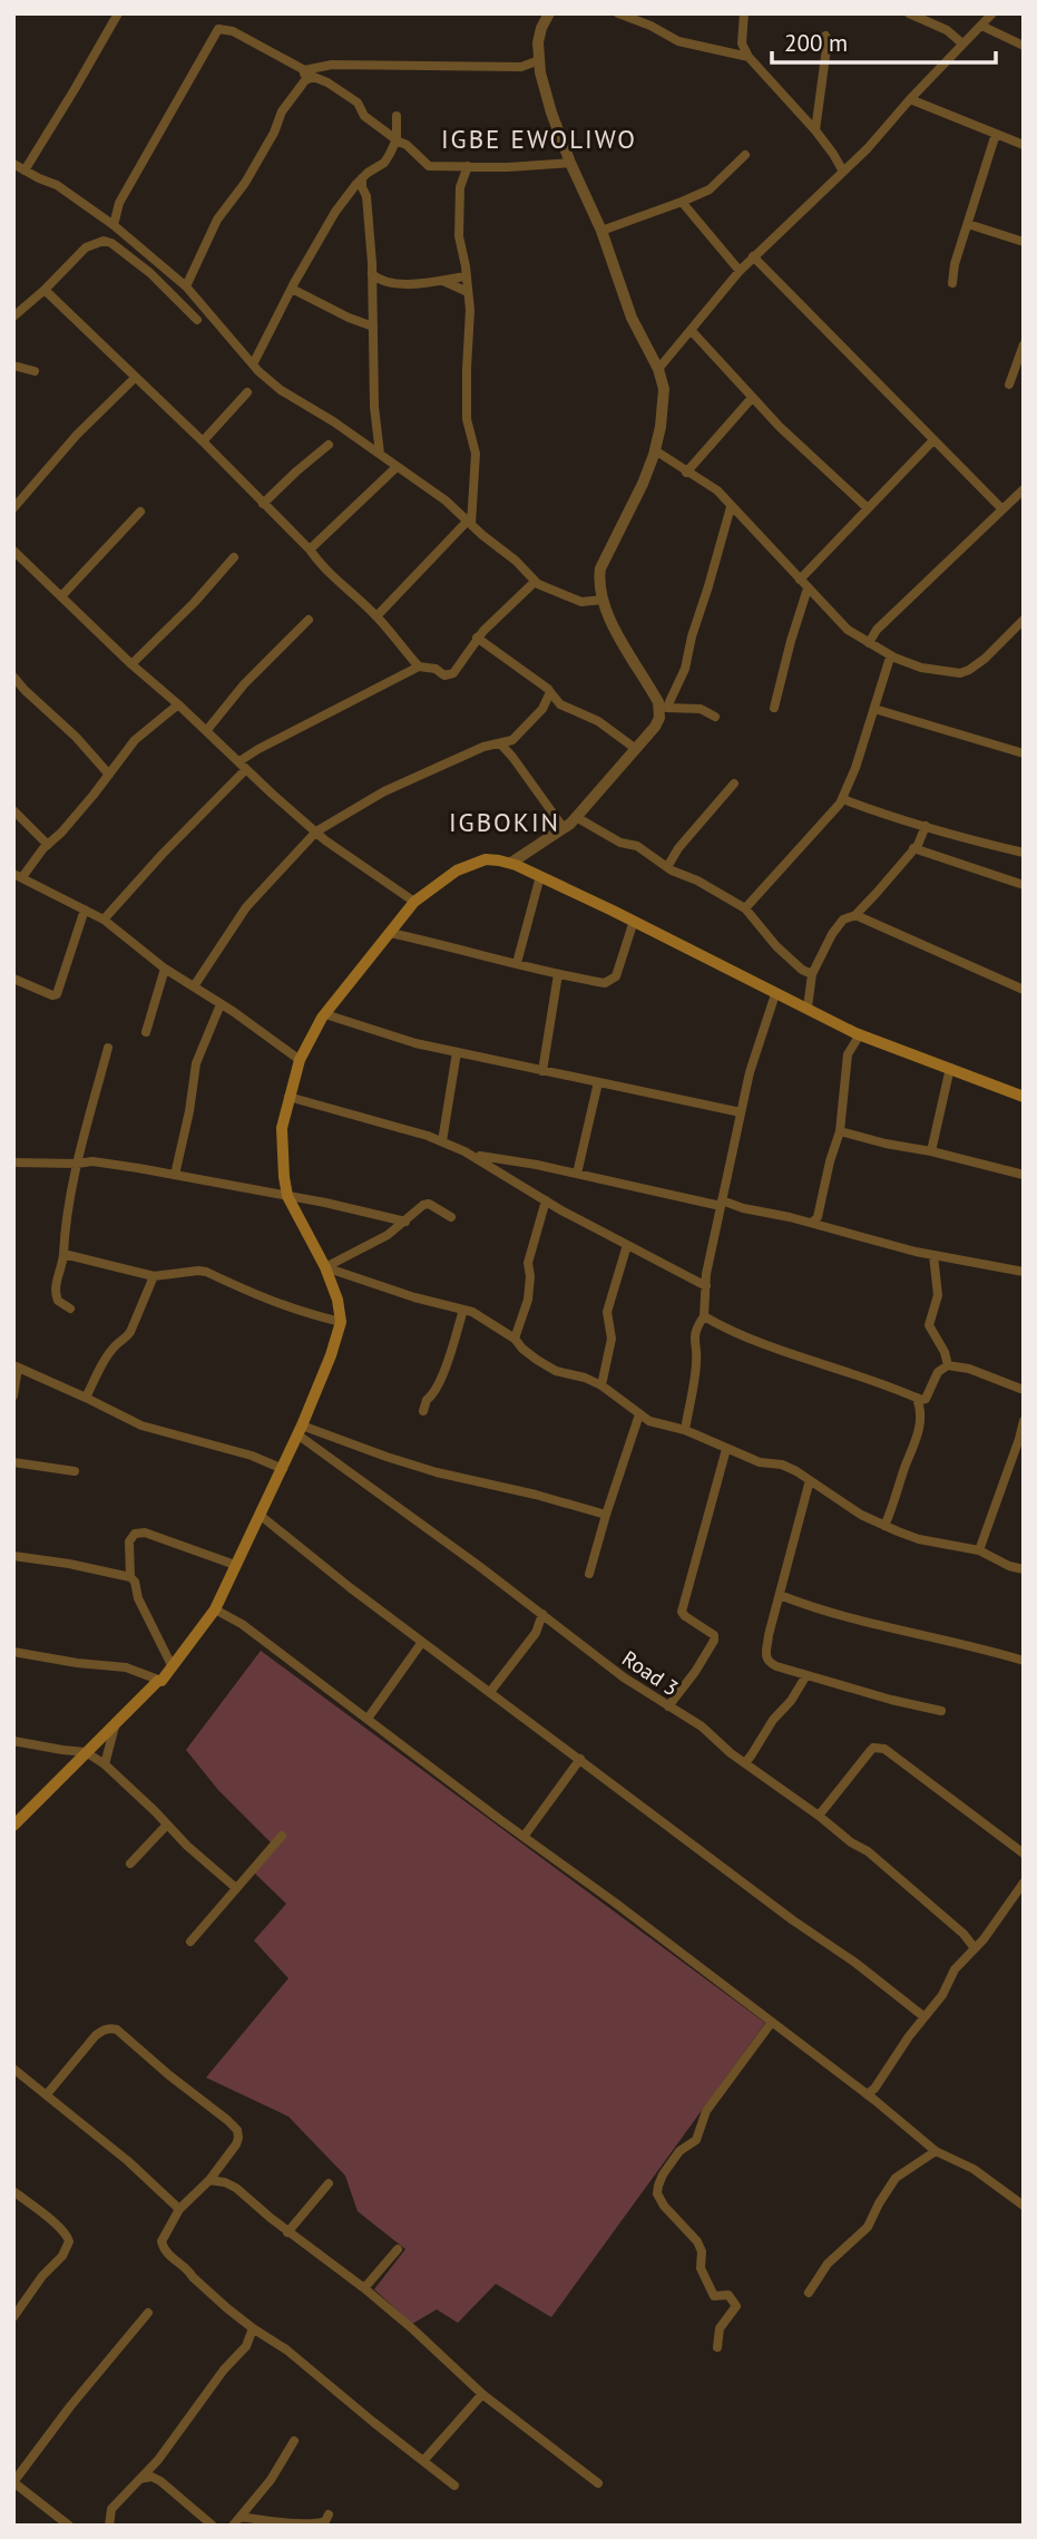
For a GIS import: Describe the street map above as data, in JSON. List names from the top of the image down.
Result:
{
  "streets": {
    "street": ["Road 3"]
  },
  "districts": ["IGBE EWOLIWO", "IGBOKIN"],
  "scale_bar": "200 m"
}
